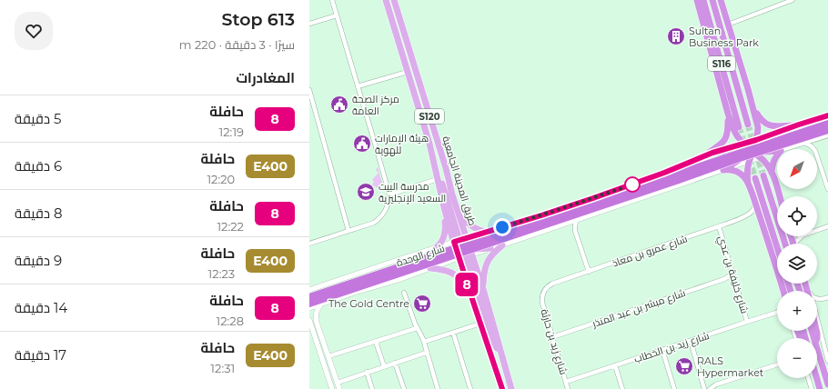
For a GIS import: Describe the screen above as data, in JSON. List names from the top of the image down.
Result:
{
  "streets": {
    "highway": ["S116", "شارع الوحدة"],
    "main road": ["S120", "طريق المدينة الجامعية"],
    "street": [
      "شارع عمرو بن معاذ",
      "شارع خليفة بن عدي",
      "شارع مبشر بن عبد المنذر",
      "شارع زيد بن حارثة",
      "شارع زيد بن الخطاب"
    ]
  },
  "crossings": [
    ["شارع عمرو بن معاذ", "شارع خليفة بن عدي"],
    ["شارع عمرو بن معاذ", "شارع زيد بن حارثة"],
    ["شارع خليفة بن عدي", "شارع مبشر بن عبد المنذر"],
    ["شارع خليفة بن عدي", "شارع زيد بن الخطاب"],
    ["شارع مبشر بن عبد المنذر", "شارع زيد بن حارثة"],
    ["شارع زيد بن حارثة", "شارع زيد بن الخطاب"]
  ],
  "places": {
    "building": ["Sultan Business Park"],
    "public building": ["مركز الصحة العامة", "هيئة الإمارات للهوية"],
    "school or university": ["مدرسة البيت السعيد الإنجليزية"],
    "supermarket": ["The Gold Centre", "RALS Hypermarket"]
  },
  "lines": ["bus line 8"],
  "north": "bottom left",
  "page": {
    "on_map": "8",
    "heading": [
      ["Stop 613", "سيرًا · 3 دقيقة · 220 m"],
      "المغادرات"
    ],
    "list": [
      {
        "mark": "8",
        "name": "حافلة",
        "note": "12:19",
        "value": "5 دقيقة"
      },
      {
        "mark": "E400",
        "name": "حافلة",
        "note": "12:20",
        "value": "6 دقيقة"
      },
      {
        "mark": "8",
        "name": "حافلة",
        "note": "12:22",
        "value": "8 دقيقة"
      },
      {
        "mark": "E400",
        "name": "حافلة",
        "note": "12:23",
        "value": "9 دقيقة"
      },
      {
        "mark": "8",
        "name": "حافلة",
        "note": "12:28",
        "value": "14 دقيقة"
      },
      {
        "mark": "E400",
        "name": "حافلة",
        "note": "12:31",
        "value": "17 دقيقة"
      }
    ],
    "map_buttons": ["+", "−"]
  }
}
